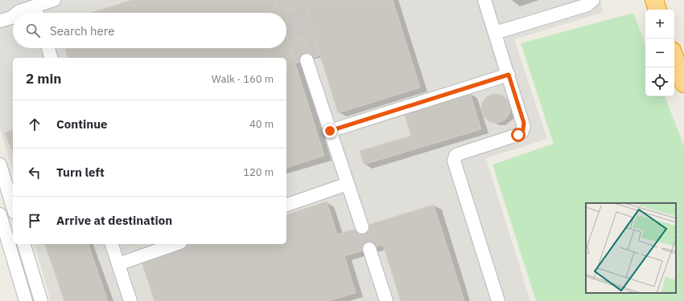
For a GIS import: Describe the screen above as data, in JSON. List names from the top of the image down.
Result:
{
  "page": {
    "map_buttons": ["+", "−"],
    "search": "Search here",
    "heading": ["2 min", "Walk · 160 m"],
    "list": [
      ["Continue", "40 m"],
      ["Turn left", "120 m"],
      "Arrive at destination"
    ]
  }
}
